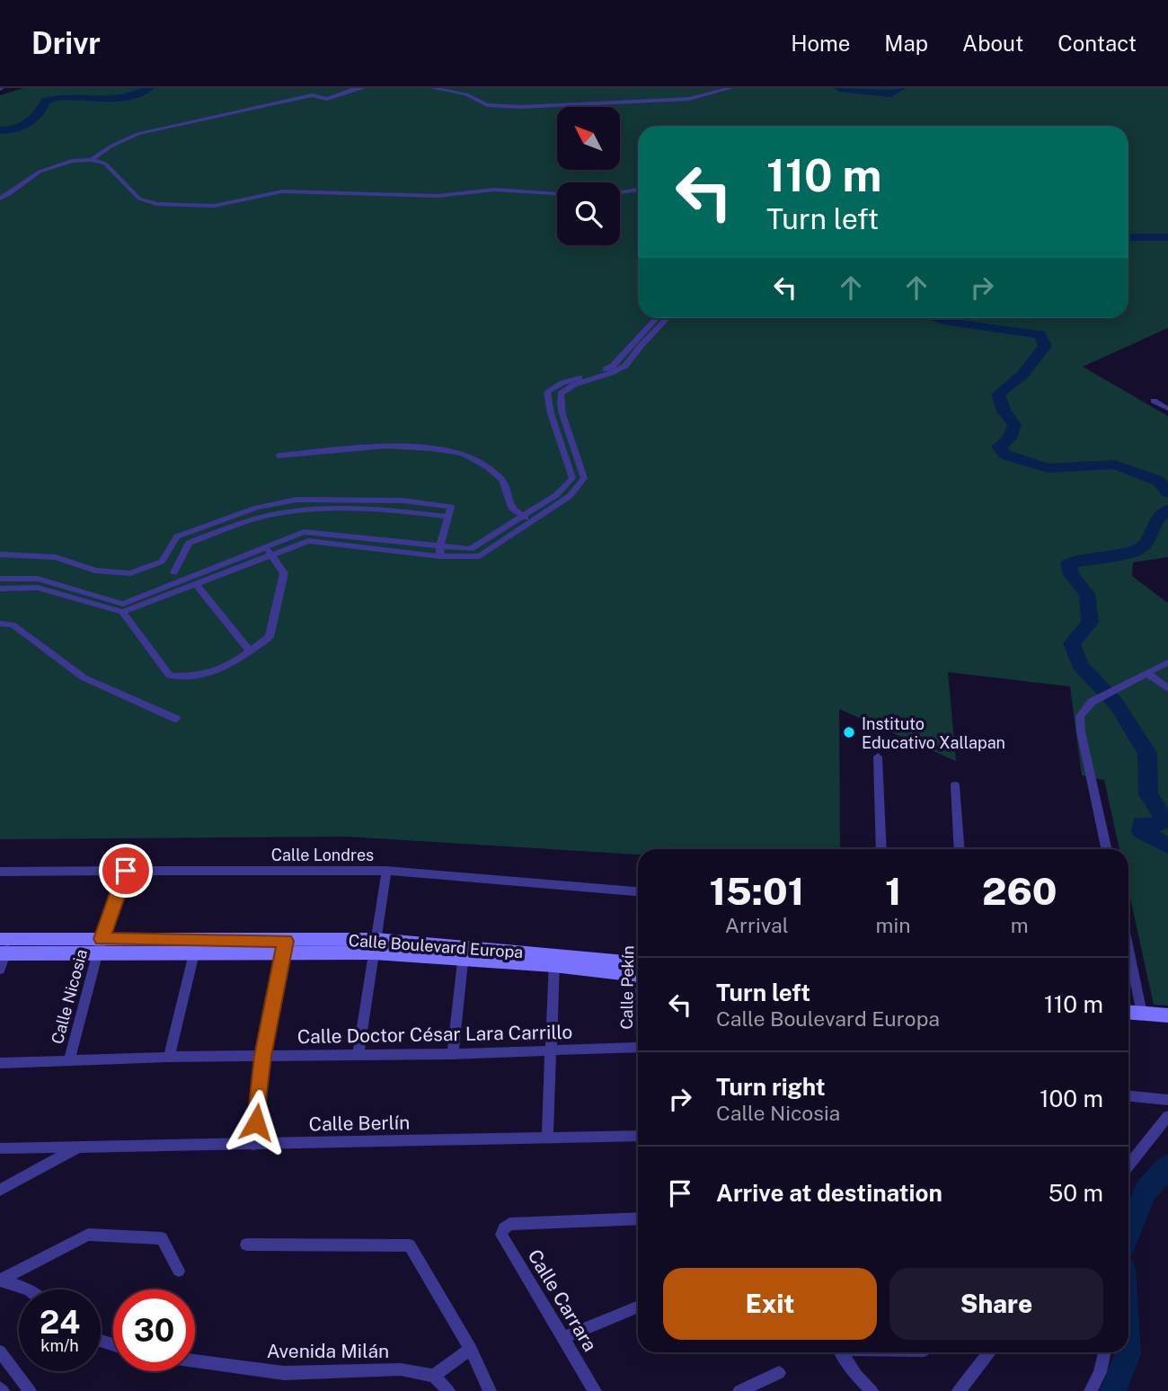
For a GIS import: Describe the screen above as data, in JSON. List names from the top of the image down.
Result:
{
  "streets": {
    "main road": ["Calle Boulevard Europa"],
    "street": [
      "Calle Londres",
      "Calle Nicosia",
      "Calle Doctor César Lara Carrillo",
      "Calle Berlín",
      "Calle Carrara",
      "Avenida Milán"
    ]
  },
  "crossings": [
    ["Calle Londres", "Calle Nicosia"],
    ["Calle Boulevard Europa", "Calle Nicosia"],
    ["Calle Nicosia", "Calle Doctor César Lara Carrillo"]
  ],
  "places": ["Instituto Educativo Xallapan"],
  "north": "top left",
  "page": {
    "header": "Drivr",
    "nav": [
      "Home",
      "Map",
      "About",
      "Contact"
    ],
    "turn": ["110 m", "Turn left"],
    "eta": [
      "15:01",
      "Arrival",
      "1",
      "min",
      "260",
      "m"
    ],
    "list": [
      {
        "name": "Turn left",
        "note": "Calle Boulevard Europa",
        "value": "110 m"
      },
      {
        "name": "Turn right",
        "note": "Calle Nicosia",
        "value": "100 m"
      },
      {
        "name": "Arrive at destination",
        "value": "50 m"
      }
    ],
    "buttons": ["Exit", "Share"],
    "speed": "24 km/h",
    "limit": "30"
  }
}
